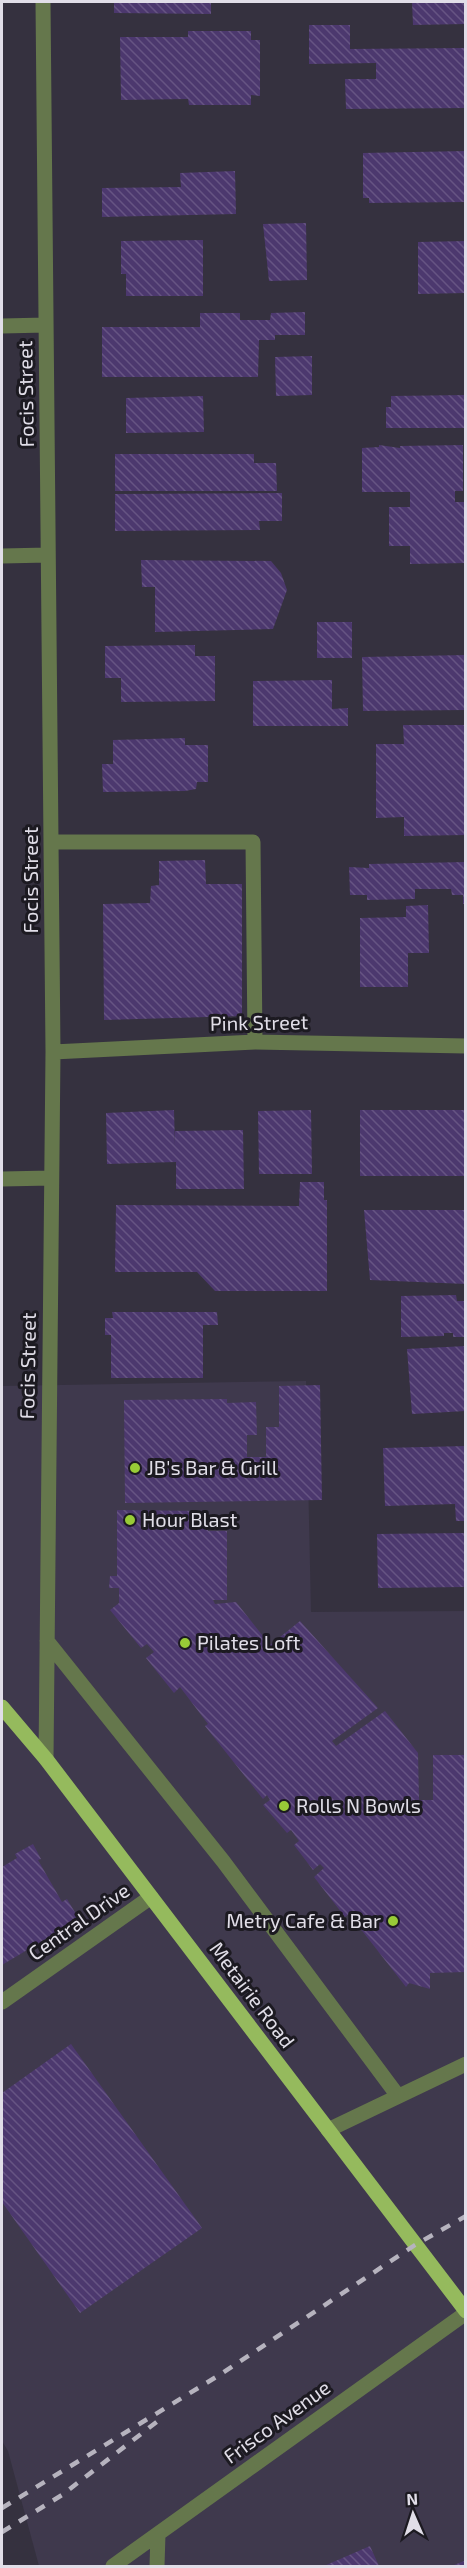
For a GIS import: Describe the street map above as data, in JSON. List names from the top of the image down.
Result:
{
  "streets": {
    "main road": ["Metairie Road"],
    "street": [
      "Focis Street",
      "Pink Street",
      "Central Drive",
      "Frisco Avenue"
    ]
  },
  "crossings": [
    ["Focis Street", "Pink Street"],
    ["Focis Street", "Metairie Road"],
    ["Central Drive", "Metairie Road"],
    ["Metairie Road", "Frisco Avenue"]
  ],
  "places": [
    "JB's Bar & Grill",
    "Hour Blast",
    "Pilates Loft",
    "Rolls N Bowls",
    "Metry Cafe & Bar"
  ],
  "north": "top"
}
